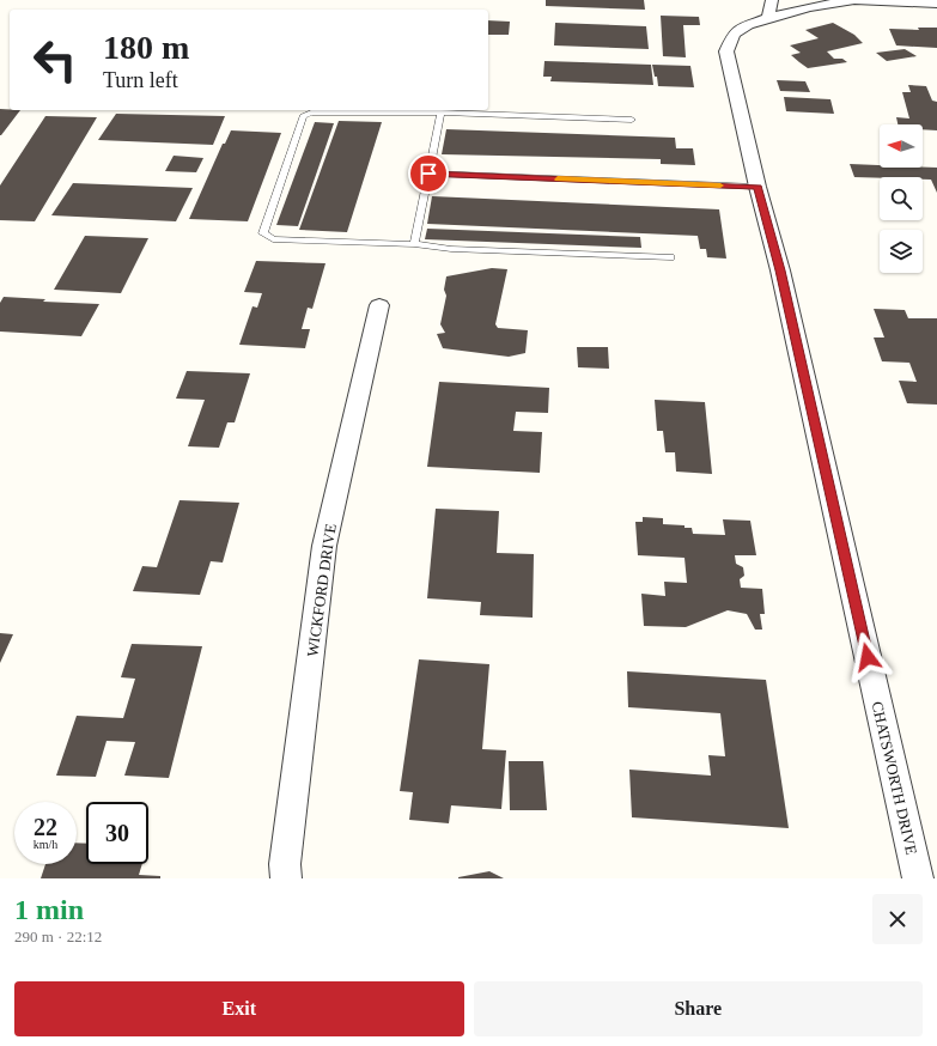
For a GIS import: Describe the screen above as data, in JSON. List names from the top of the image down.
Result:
{
  "streets": {
    "street": ["WICKFORD DRIVE", "CHATSWORTH DRIVE"]
  },
  "north": "left",
  "page": {
    "turn": ["180 m", "Turn left"],
    "speed": "22 km/h",
    "limit": "30",
    "heading": ["1 min", "290 m · 22:12"],
    "buttons": ["Exit", "Share"]
  }
}
